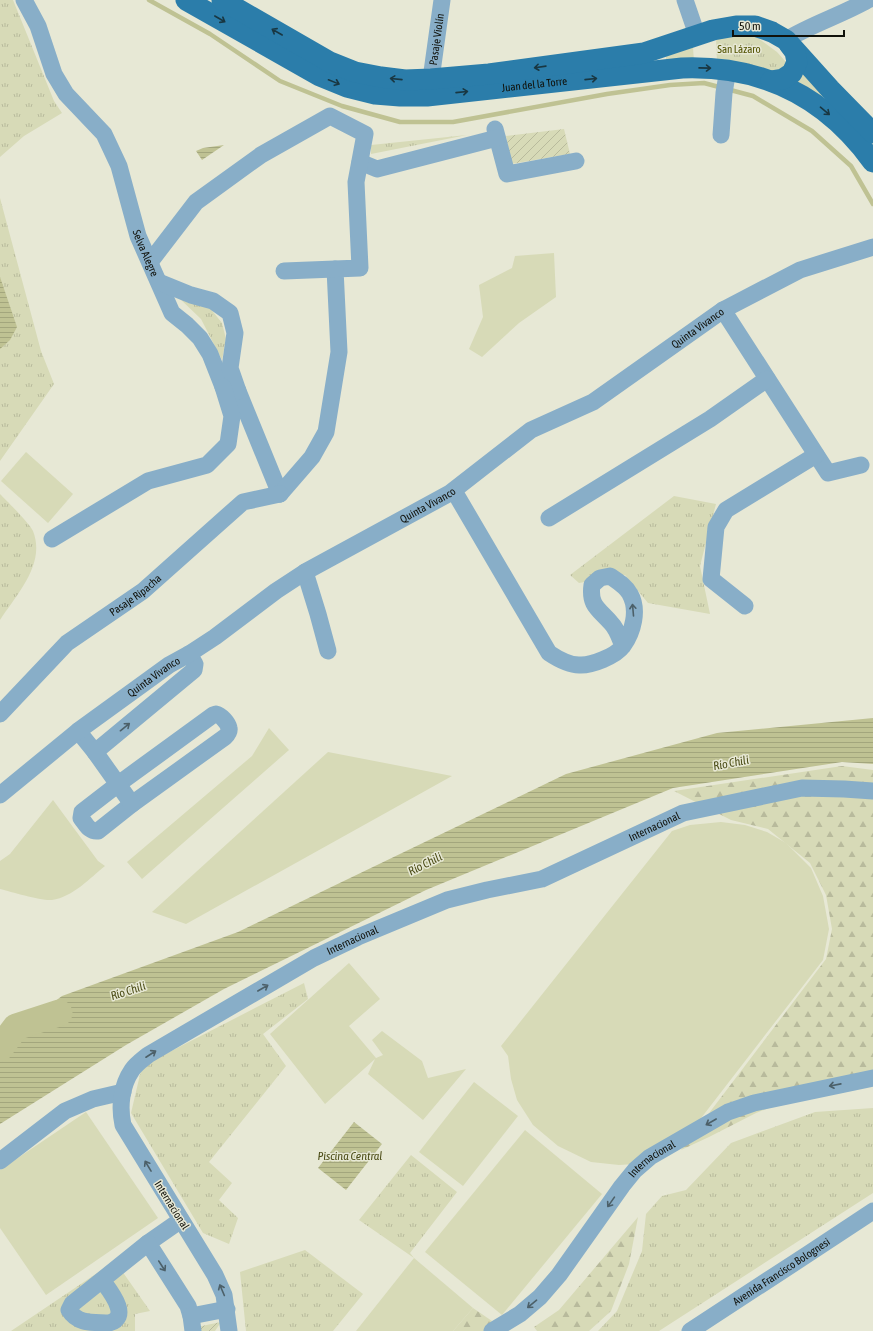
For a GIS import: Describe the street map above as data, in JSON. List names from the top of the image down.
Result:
{
  "streets": {
    "main road": ["Juan del la Torre"],
    "street": [
      "Pasaje Violín",
      "Selva Alegre",
      "Quinta Vivanco",
      "Pasaje Ripacha",
      "Internacional",
      "Avenida Francisco Bolognesi"
    ]
  },
  "crossings": [
    ["Pasaje Violín", "Juan del la Torre"],
    ["Selva Alegre", "Pasaje Ripacha"]
  ],
  "water": ["Río Chili", "Piscina Central"],
  "parks": ["San Lázaro"],
  "scale_bar": "50 m"
}
